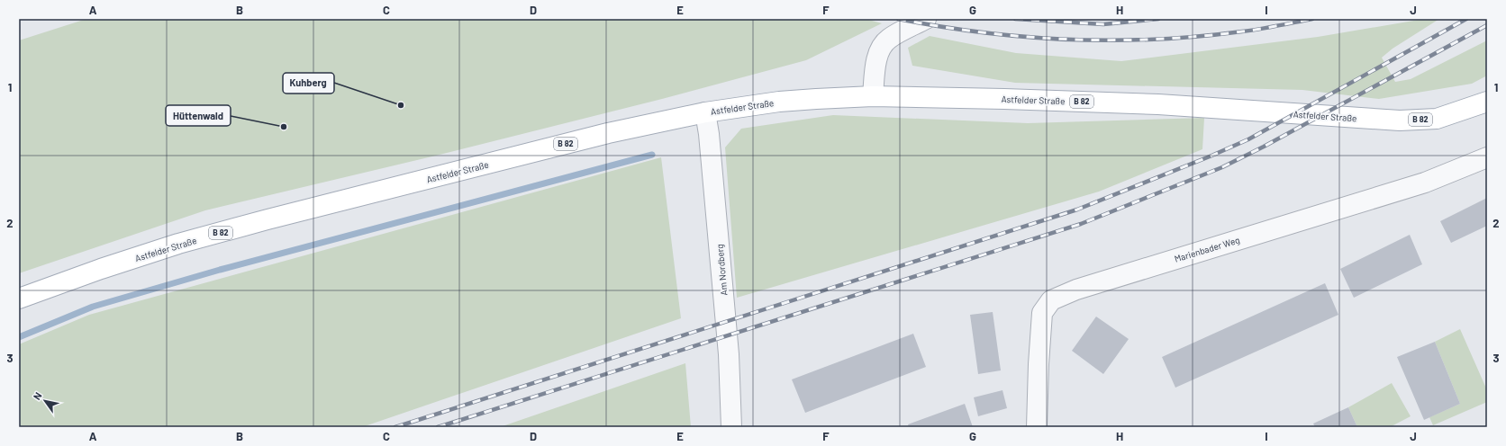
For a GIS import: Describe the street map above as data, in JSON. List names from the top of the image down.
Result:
{
  "streets": {
    "main road": ["Astfelder Straße", "B 82"],
    "street": ["Marienbader Weg", "Am Nordberg"]
  },
  "crossings": [
    ["Astfelder Straße", "Am Nordberg"]
  ],
  "places": ["Kuhberg", "Hüttenwald"],
  "north": "top left",
  "grid": {
    "columns": [
      "A",
      "B",
      "C",
      "D",
      "E",
      "F",
      "G",
      "H",
      "I",
      "J"
    ],
    "rows": ["1", "2", "3"]
  }
}
